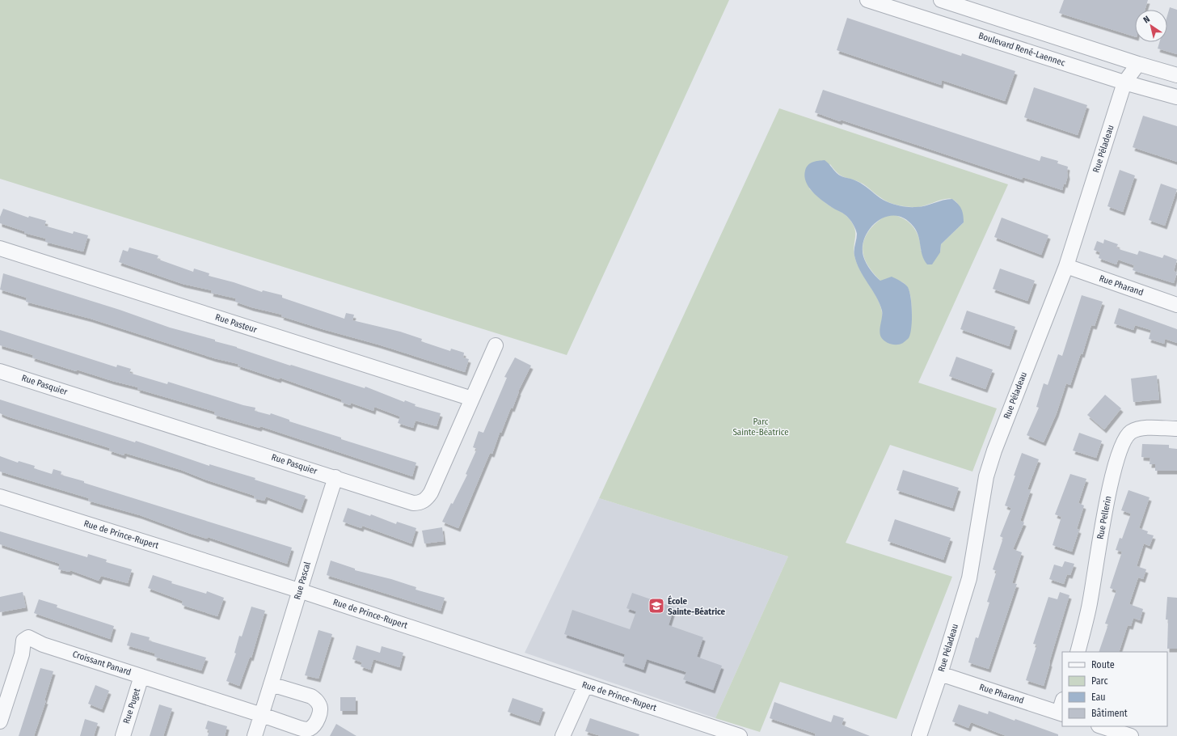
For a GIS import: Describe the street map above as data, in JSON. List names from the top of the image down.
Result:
{
  "streets": {
    "street": [
      "Boulevard René-Laennec",
      "Rue Péladeau",
      "Rue Pharand",
      "Rue Pasteur",
      "Rue Pasquier",
      "Rue Pellerin",
      "Rue de Prince-Rupert",
      "Rue Pascal",
      "Croissant Panard",
      "Rue Puget"
    ]
  },
  "crossings": [
    ["Boulevard René-Laennec", "Rue Péladeau"],
    ["Rue Péladeau", "Rue Pharand"],
    ["Rue Pasteur", "Rue Pasquier"],
    ["Rue Pasquier", "Rue Pascal"],
    ["Rue de Prince-Rupert", "Rue Pascal"],
    ["Rue Pascal", "Croissant Panard"],
    ["Croissant Panard", "Rue Puget"]
  ],
  "parks": ["Parc Sainte-Béatrice"],
  "places": {
    "school or university": ["École Sainte-Béatrice"]
  },
  "legend": [
    "Route",
    "Parc",
    "Eau",
    "Bâtiment"
  ],
  "north": "top left"
}
